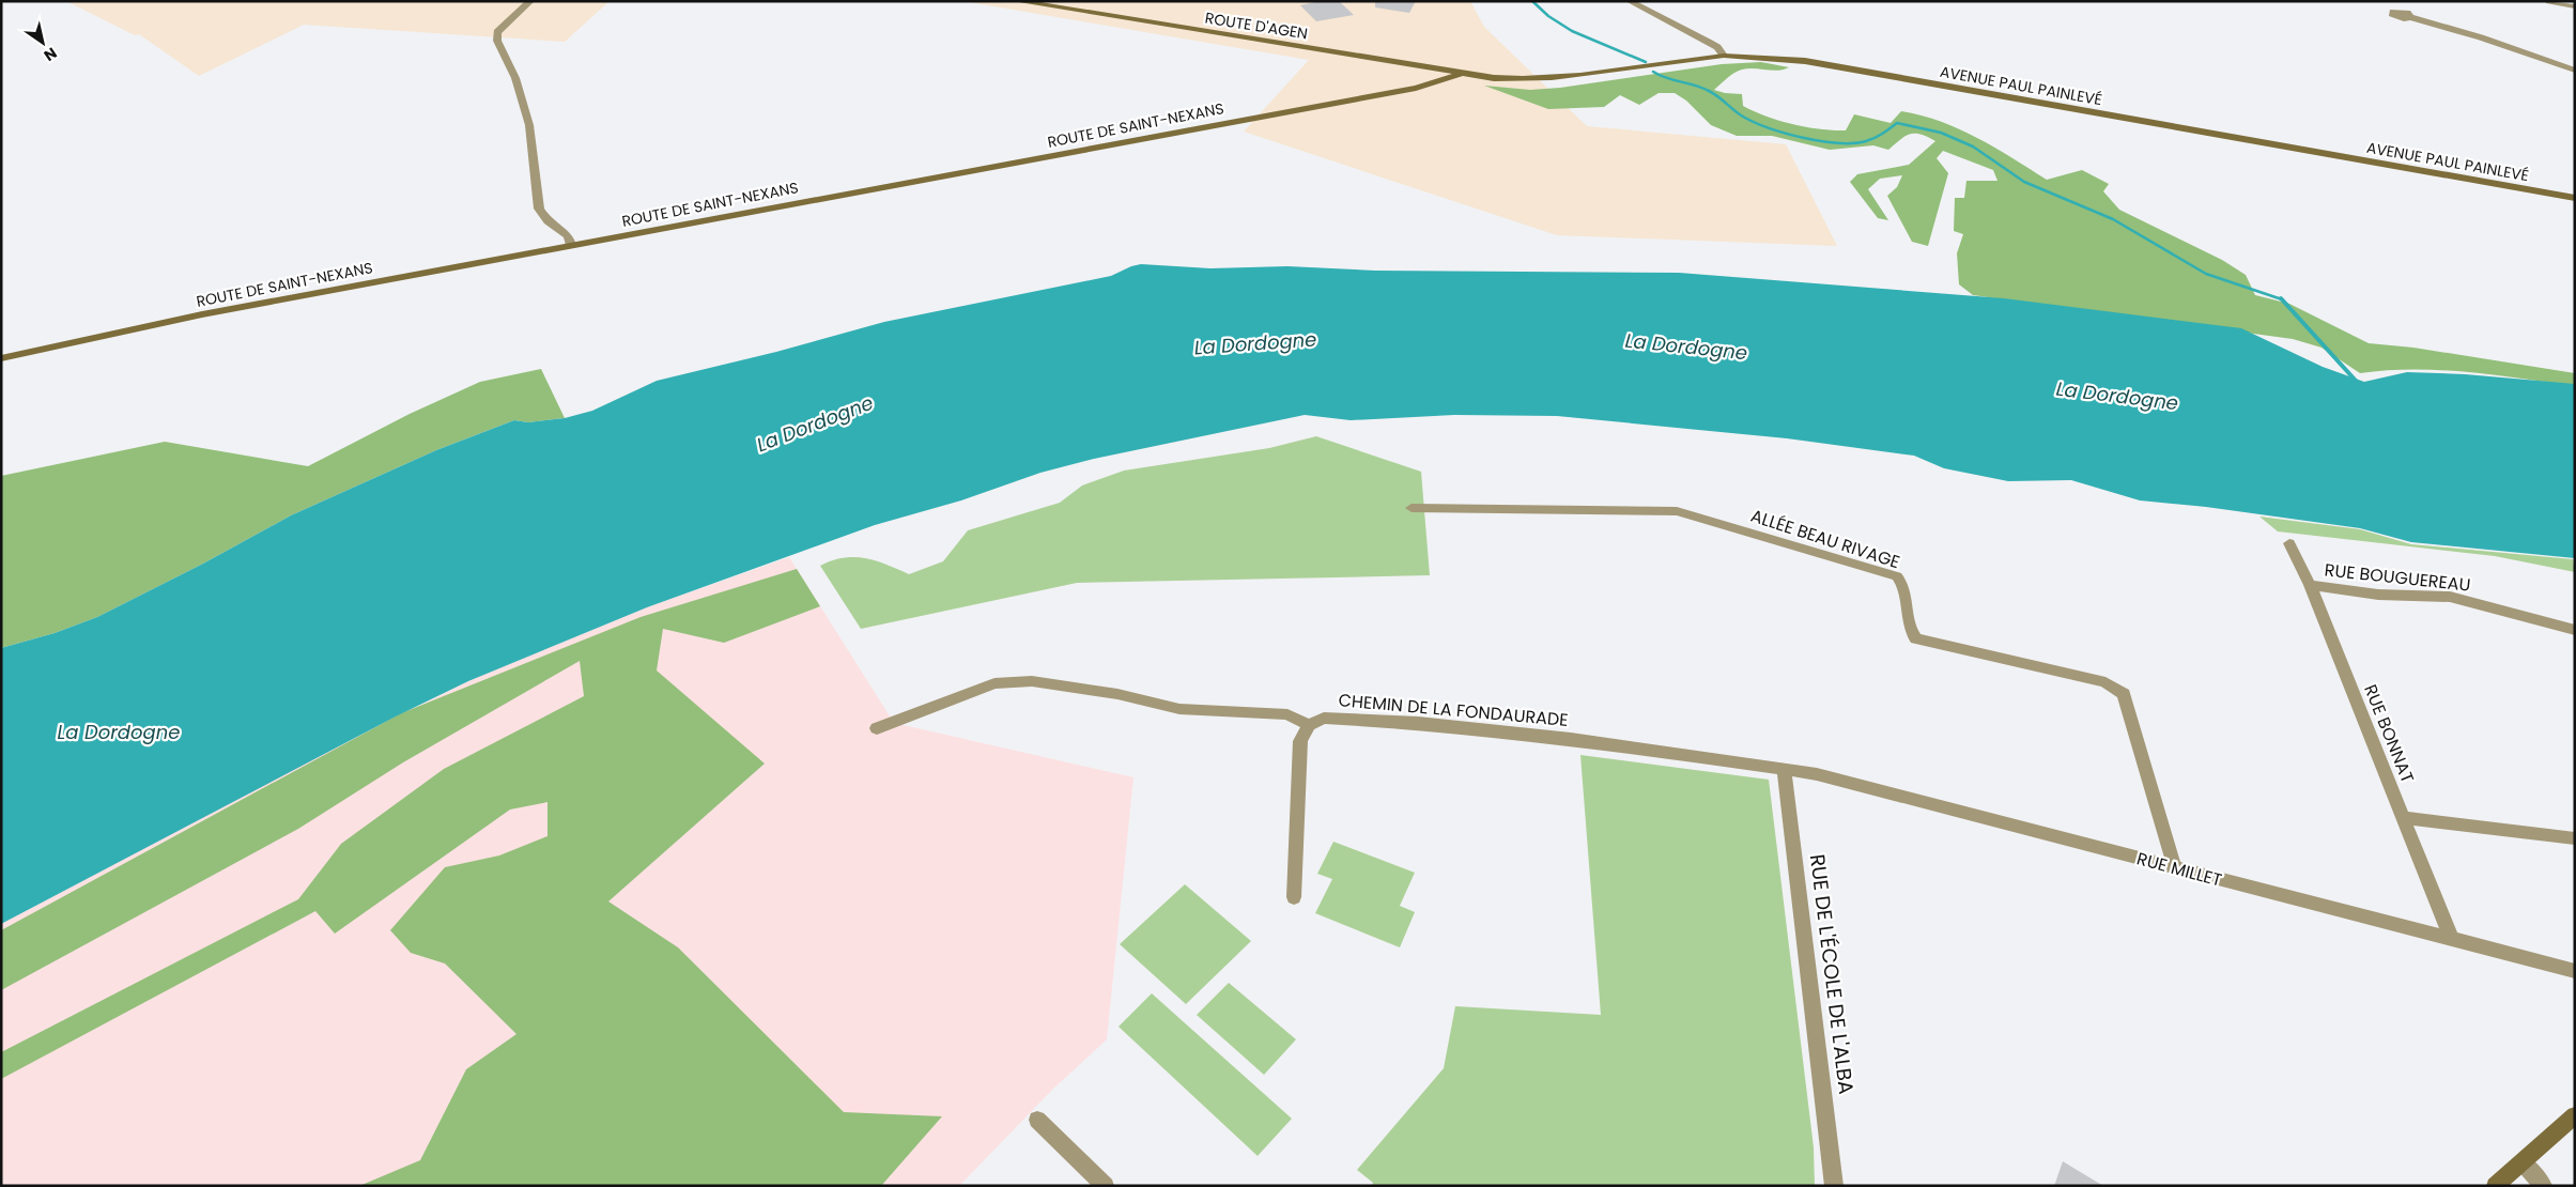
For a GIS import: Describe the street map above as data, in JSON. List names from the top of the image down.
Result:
{
  "streets": {
    "main road": ["ROUTE D'AGEN", "AVENUE PAUL PAINLEVÉ", "ROUTE DE SAINT-NEXANS"],
    "street": [
      "ALLÉE BEAU RIVAGE",
      "RUE BOUGUEREAU",
      "CHEMIN DE LA FONDAURADE",
      "RUE BONNAT",
      "RUE MILLET",
      "RUE DE L'ÉCOLE DE L'ALBA"
    ]
  },
  "crossings": [
    ["ROUTE D'AGEN", "AVENUE PAUL PAINLEVÉ"],
    ["ROUTE D'AGEN", "ROUTE DE SAINT-NEXANS"],
    ["AVENUE PAUL PAINLEVÉ", "ROUTE DE SAINT-NEXANS"],
    ["ALLÉE BEAU RIVAGE", "RUE MILLET"],
    ["RUE BOUGUEREAU", "RUE BONNAT"],
    ["CHEMIN DE LA FONDAURADE", "RUE MILLET"],
    ["CHEMIN DE LA FONDAURADE", "RUE DE L'ÉCOLE DE L'ALBA"],
    ["RUE BONNAT", "RUE MILLET"],
    ["RUE MILLET", "RUE DE L'ÉCOLE DE L'ALBA"]
  ],
  "water": ["La Dordogne"],
  "north": "bottom right"
}
